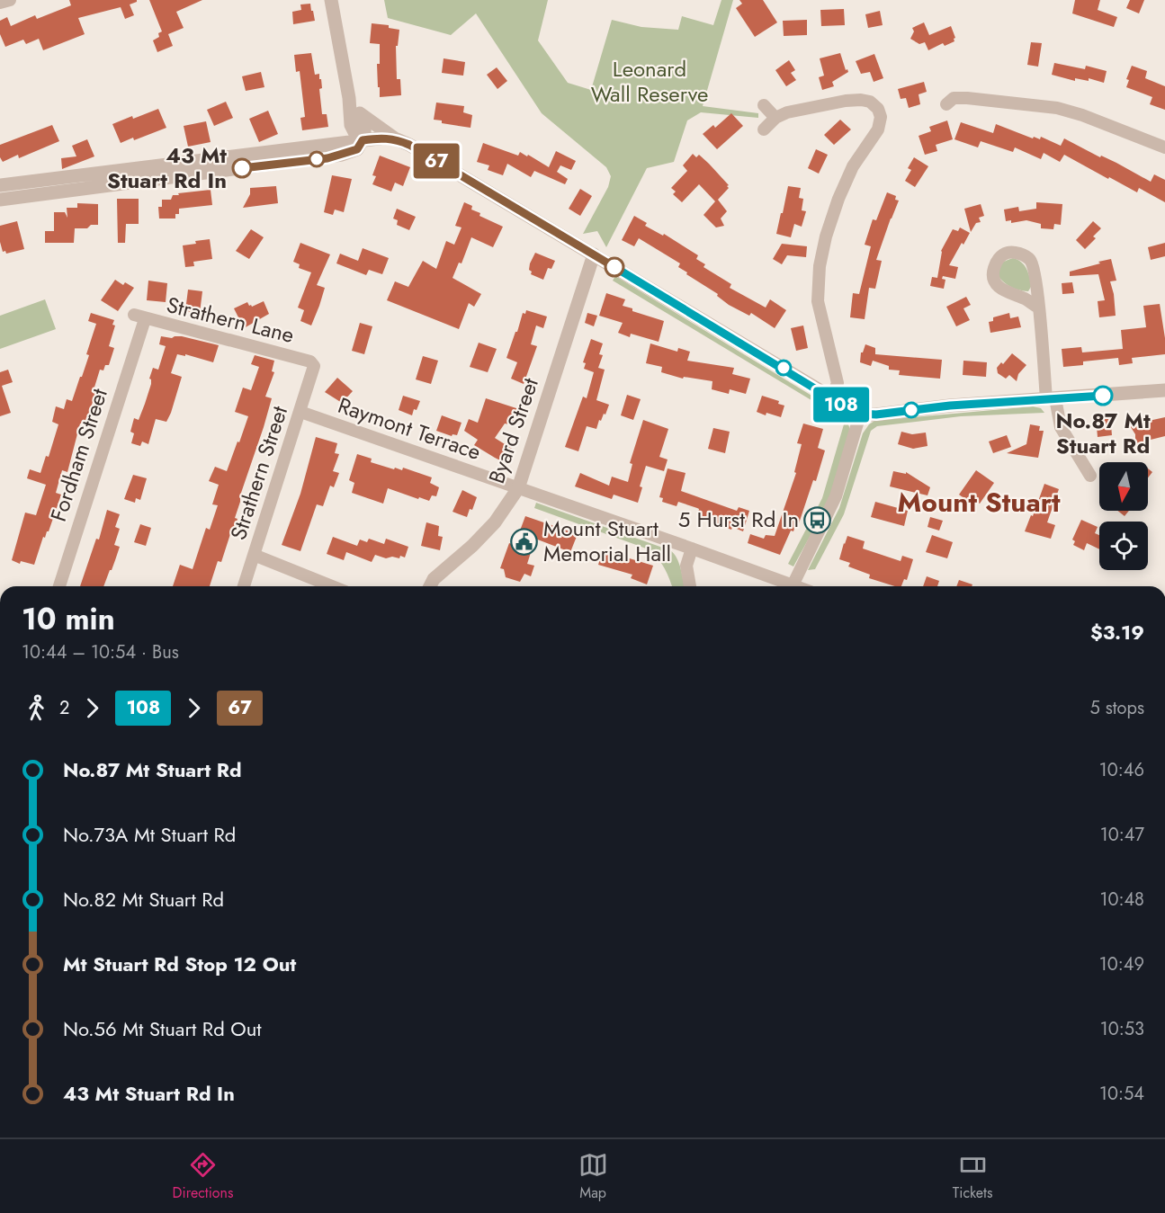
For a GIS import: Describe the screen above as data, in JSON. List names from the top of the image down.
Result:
{
  "streets": {
    "street": [
      "Strathern Lane",
      "Raymont Terrace",
      "Byard Street",
      "Fordham Street",
      "Strathern Street"
    ]
  },
  "crossings": [
    ["Strathern Lane", "Fordham Street"],
    ["Strathern Lane", "Strathern Street"],
    ["Raymont Terrace", "Byard Street"],
    ["Raymont Terrace", "Strathern Street"]
  ],
  "districts": ["Mount Stuart"],
  "parks": ["Leonard Wall Reserve"],
  "places": {
    "other": ["43 Mt Stuart Rd In", "No.87 Mt Stuart Rd"],
    "bus stop": ["5 Hurst Rd In"],
    "public building": ["Mount Stuart Memorial Hall"]
  },
  "lines": ["bus line 67", "bus line 108"],
  "north": "bottom",
  "page": {
    "on_map": ["108", "67"],
    "heading": ["10 min", "10:44 – 10:54 · Bus", "$3.19"],
    "legs": [
      "2",
      "108",
      "67",
      "5 stops"
    ],
    "list": [
      {
        "name": "No.87 Mt Stuart Rd",
        "value": "10:46"
      },
      {
        "name": "No.73A Mt Stuart Rd",
        "value": "10:47"
      },
      {
        "name": "No.82 Mt Stuart Rd",
        "value": "10:48"
      },
      {
        "name": "Mt Stuart Rd Stop 12 Out",
        "value": "10:49"
      },
      {
        "name": "No.56 Mt Stuart Rd Out",
        "value": "10:53"
      },
      {
        "name": "43 Mt Stuart Rd In",
        "value": "10:54"
      }
    ],
    "tabs": ["Directions", "Map", "Tickets"]
  }
}
